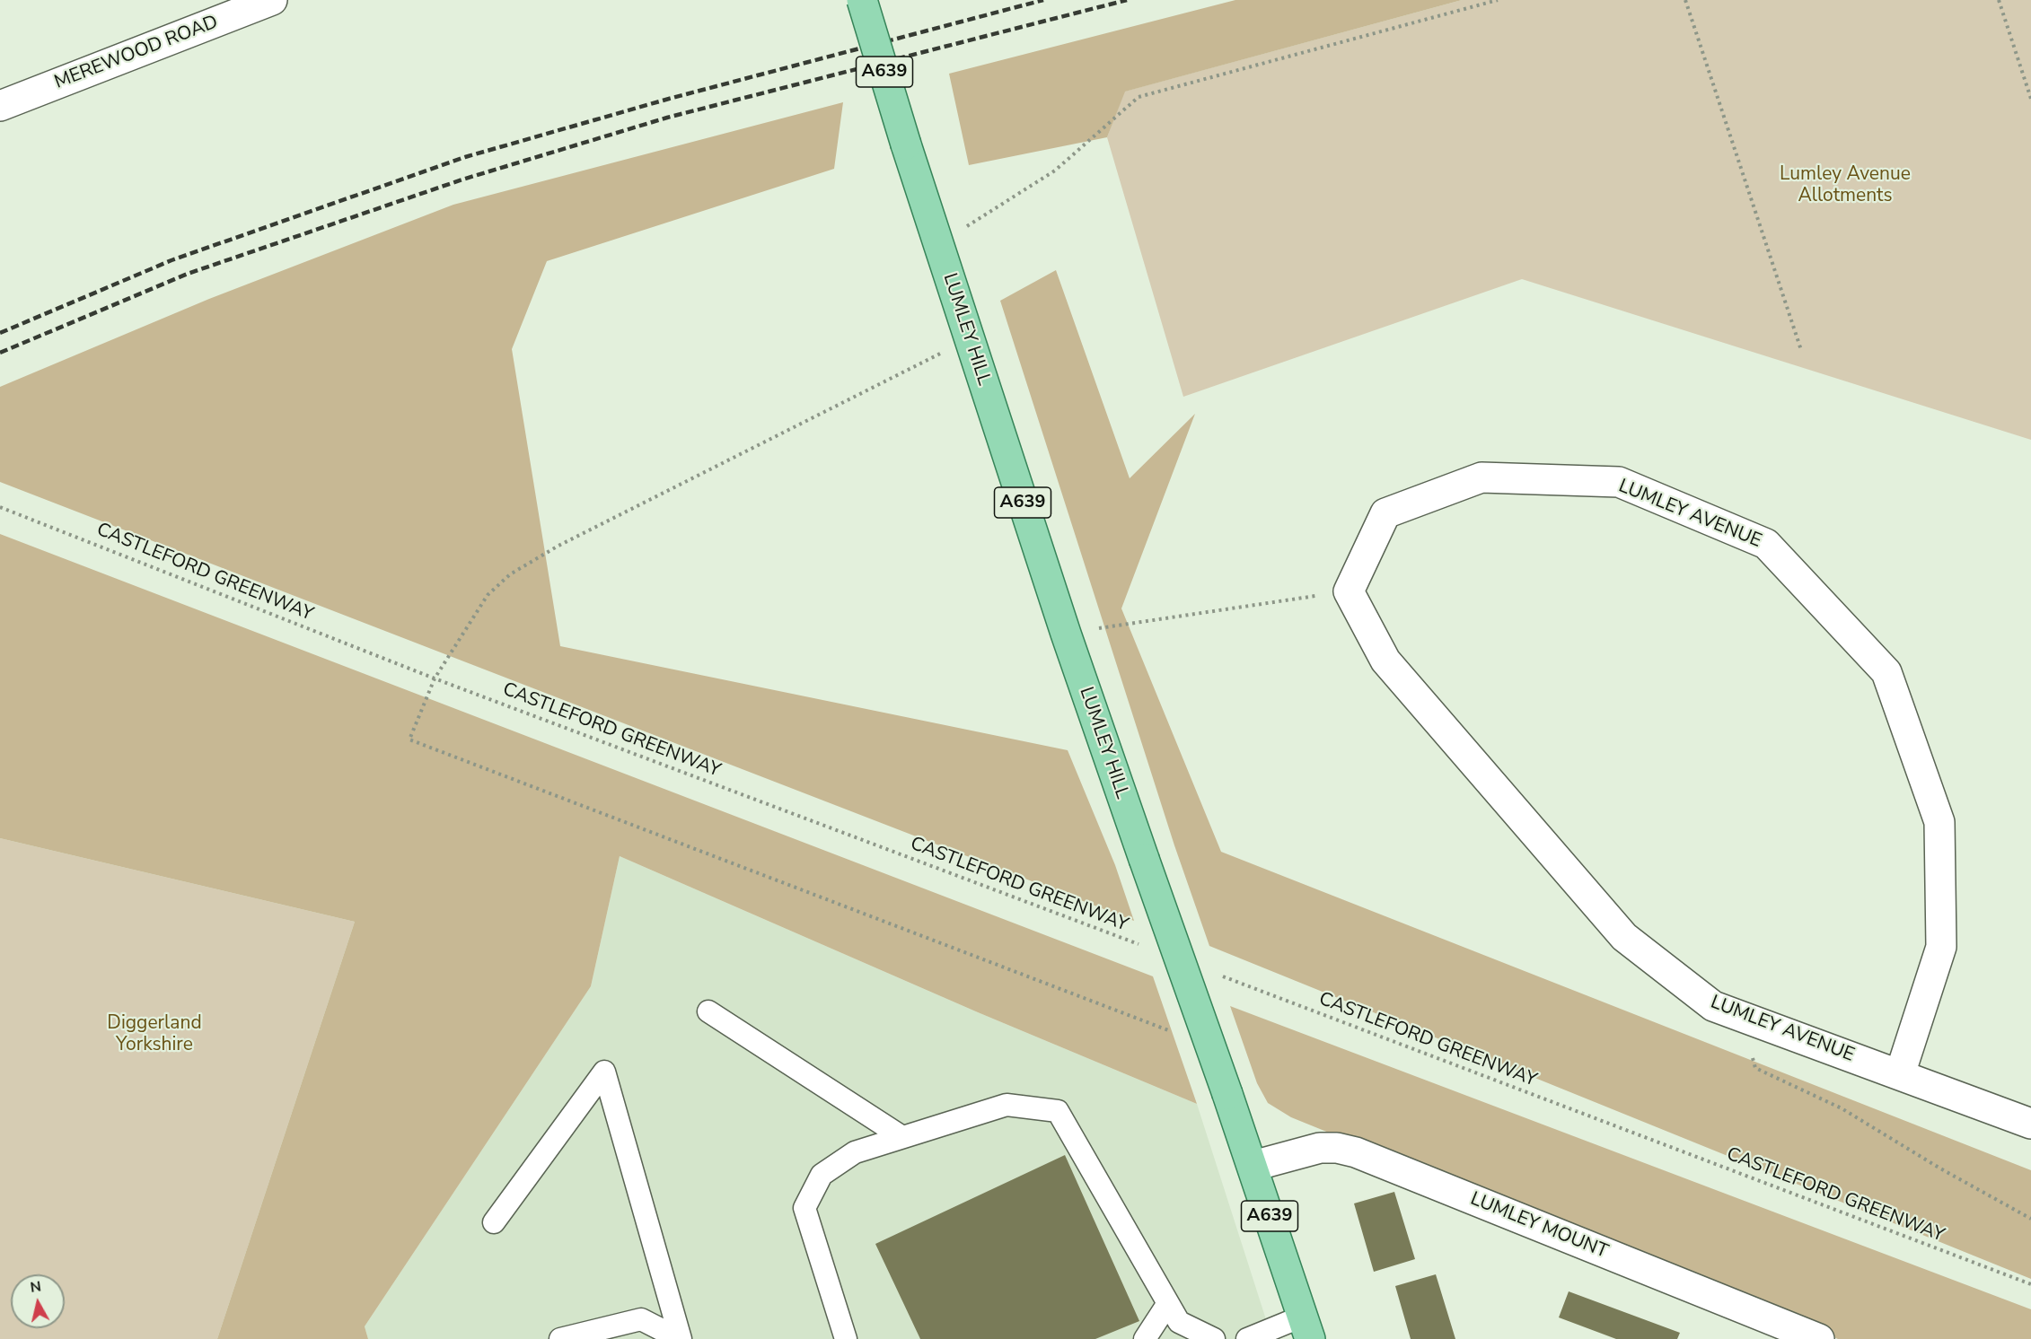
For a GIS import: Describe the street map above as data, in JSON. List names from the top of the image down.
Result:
{
  "streets": {
    "main road": ["A639", "LUMLEY HILL"],
    "street": ["MEREWOOD ROAD", "LUMLEY AVENUE", "LUMLEY MOUNT"],
    "path": ["CASTLEFORD GREENWAY"]
  },
  "crossings": [
    ["LUMLEY HILL", "LUMLEY MOUNT"]
  ],
  "parks": ["Lumley Avenue Allotments", "Diggerland Yorkshire"],
  "north": "top"
}
